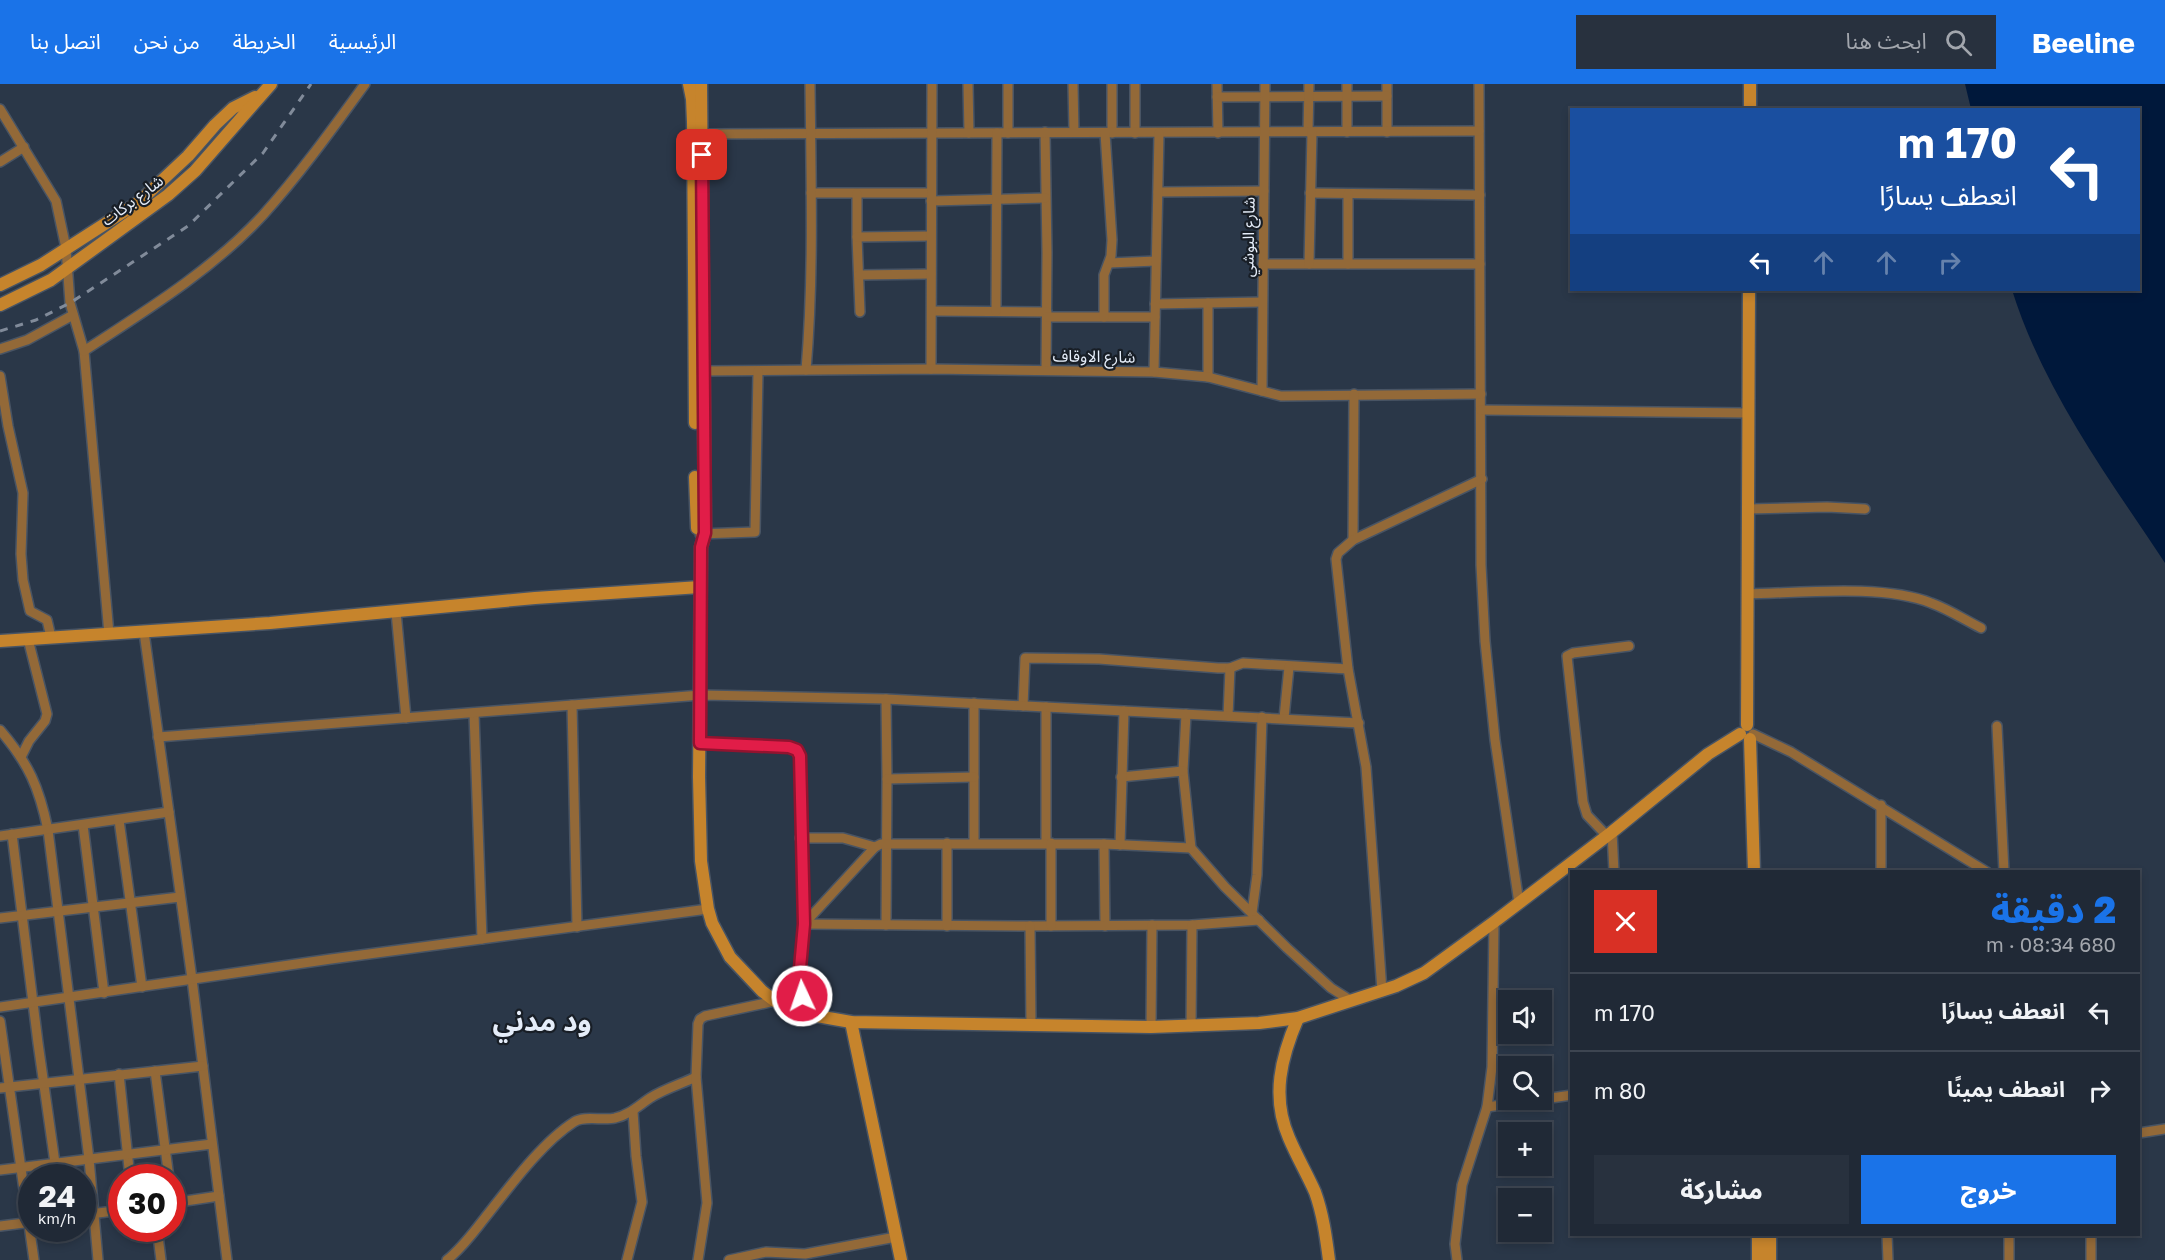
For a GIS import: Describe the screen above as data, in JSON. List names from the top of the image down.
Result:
{
  "streets": {
    "main road": ["شارع بركات"],
    "street": ["شارع البوشي", "شارع الاوقاف"]
  },
  "crossings": [
    ["شارع البوشي", "شارع الاوقاف"]
  ],
  "districts": ["ود مدني"],
  "page": {
    "header": "Beeline",
    "search": "ابحث هنا",
    "nav": [
      "الرئيسية",
      "الخريطة",
      "من نحن",
      "اتصل بنا"
    ],
    "turn": ["170 m", "انعطف يسارًا"],
    "heading": ["2 دقيقة", "680 m · 08:34"],
    "list": [
      {
        "name": "انعطف يسارًا",
        "value": "170 m"
      },
      {
        "name": "انعطف يمينًا",
        "value": "80 m"
      }
    ],
    "map_buttons": ["+", "−"],
    "buttons": ["خروج", "مشاركة"],
    "speed": "24 km/h",
    "limit": "30"
  }
}
